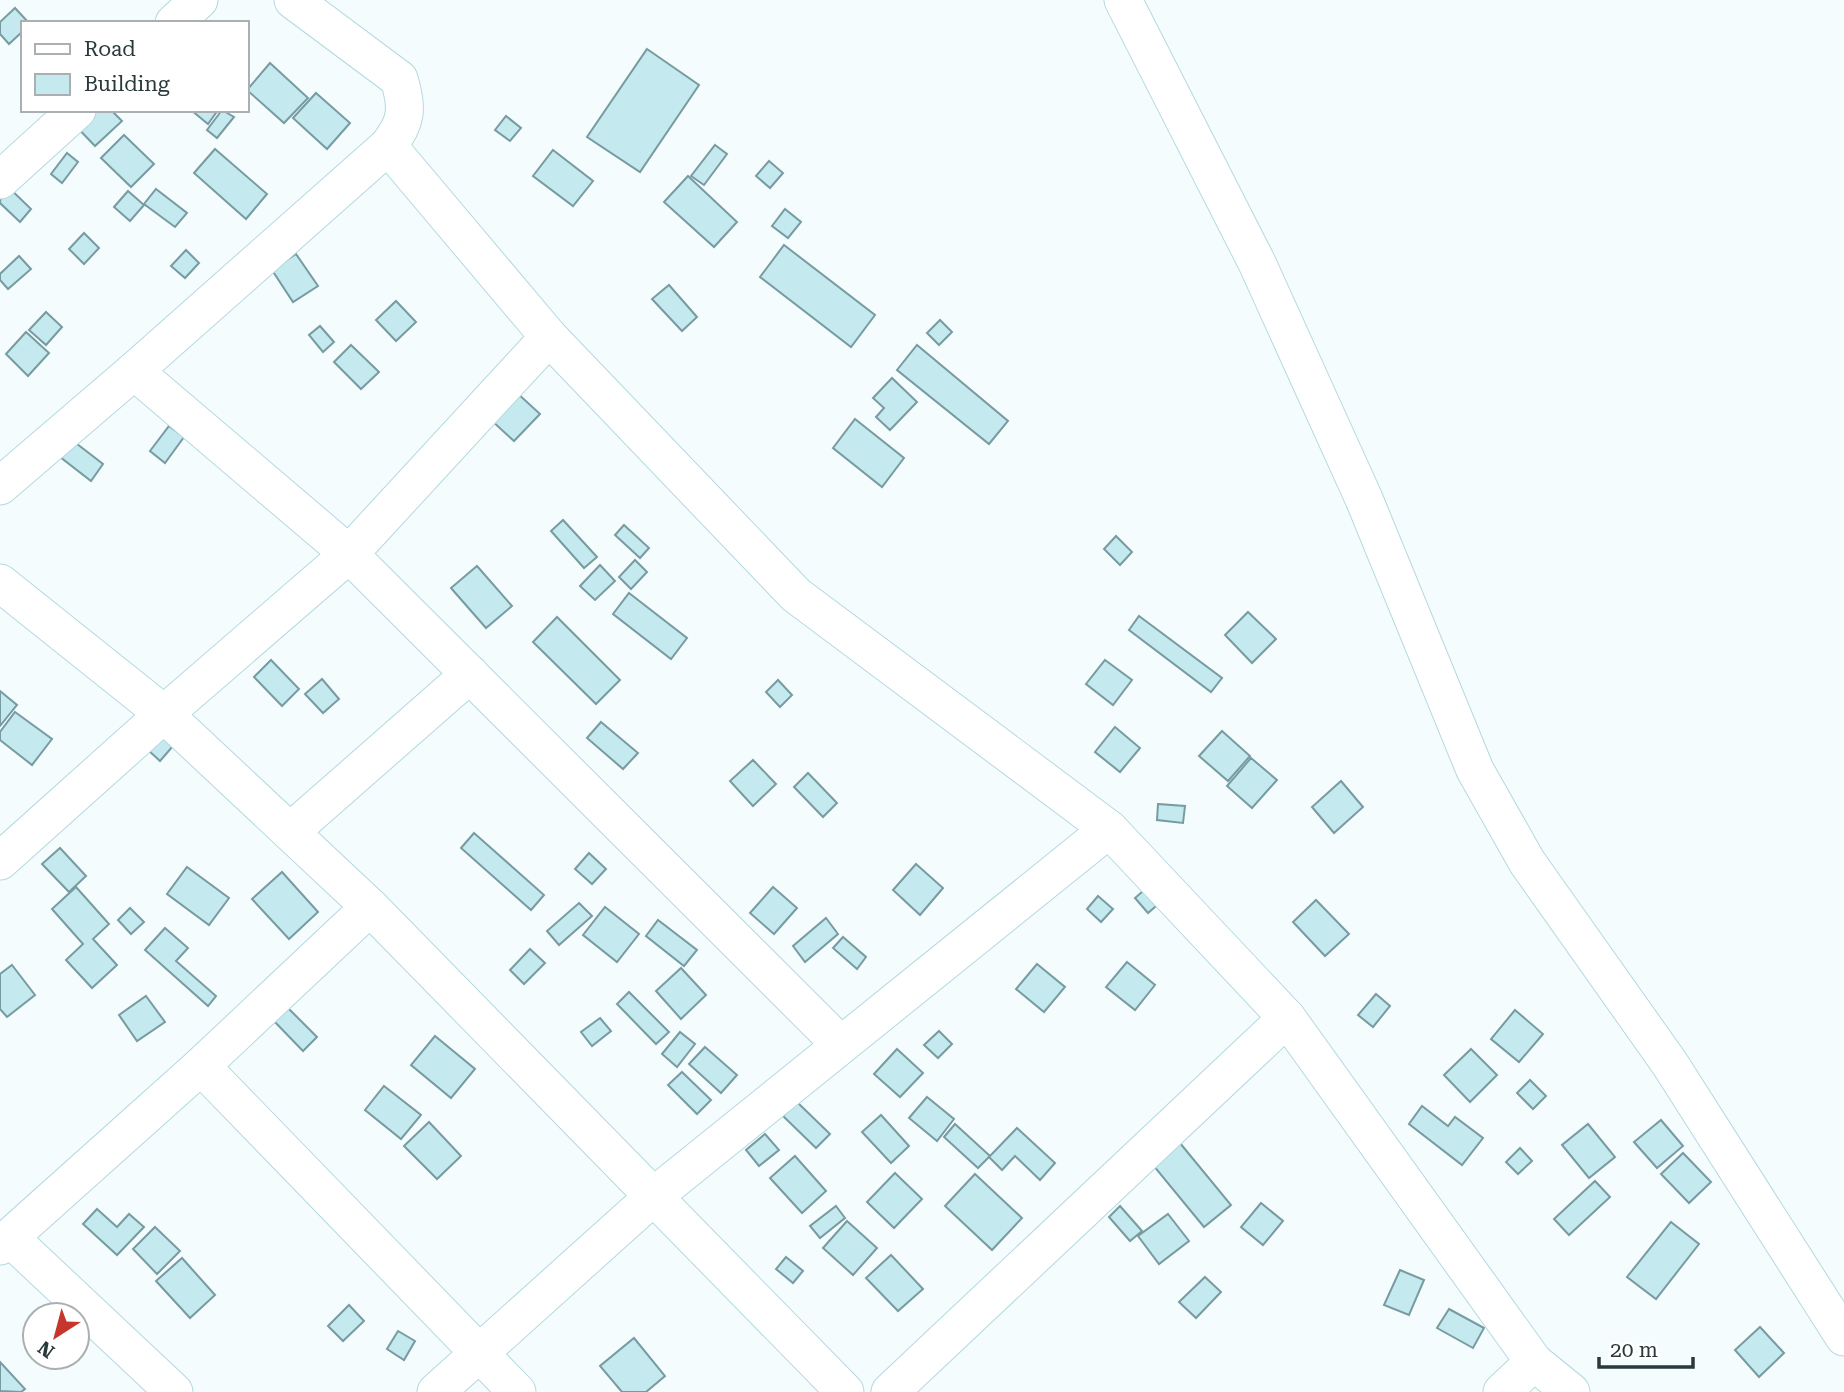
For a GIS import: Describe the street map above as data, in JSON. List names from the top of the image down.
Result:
{
  "legend": ["Road", "Building"],
  "scale_bar": "20 m",
  "north": "bottom left"
}
